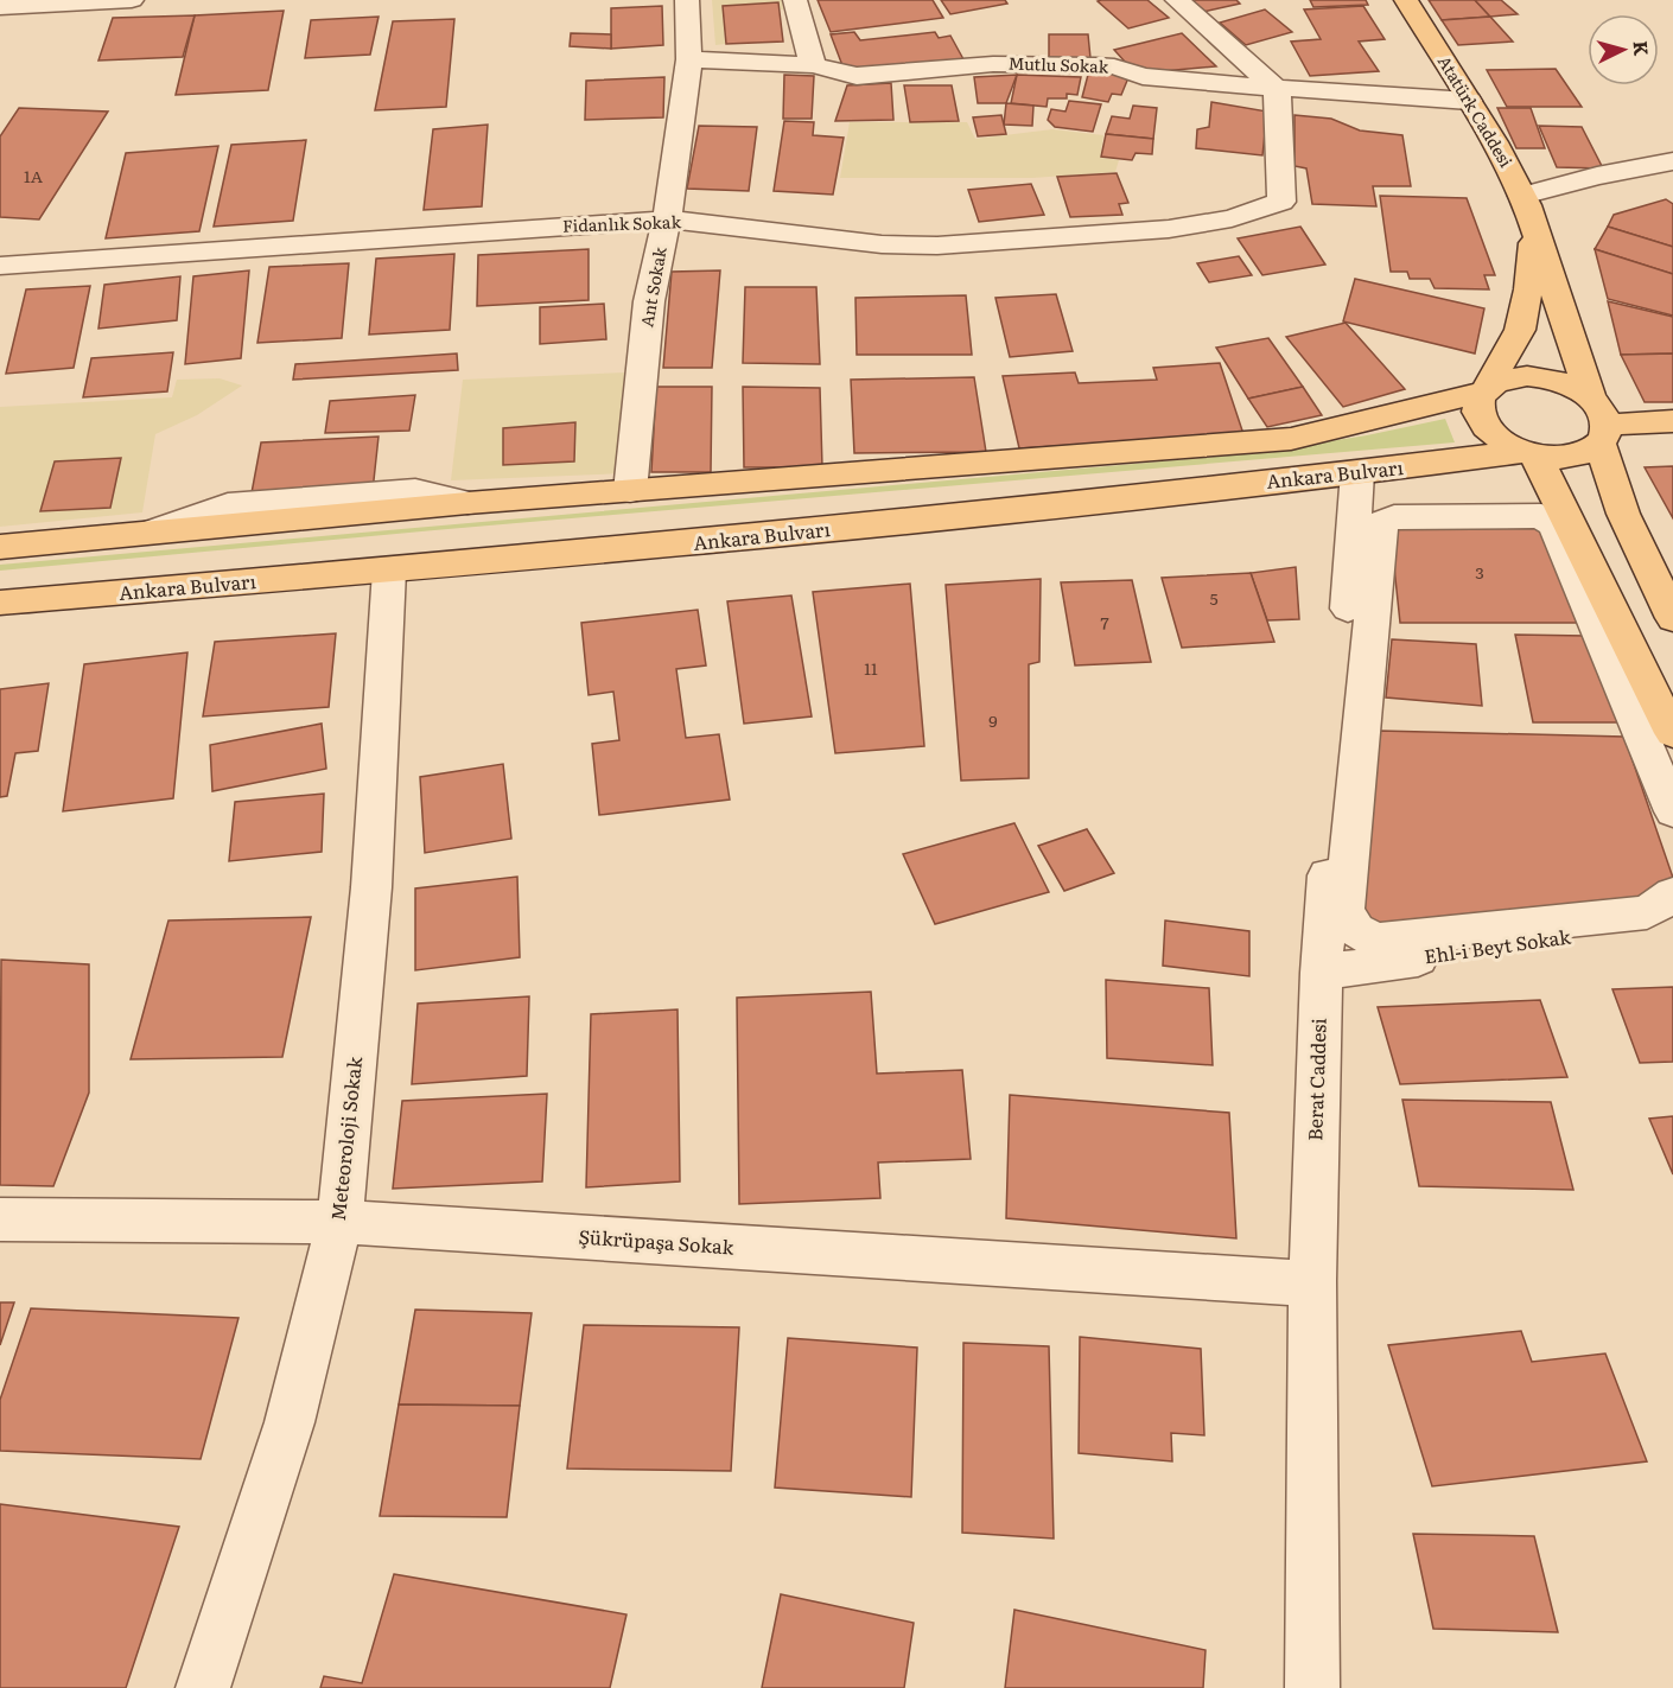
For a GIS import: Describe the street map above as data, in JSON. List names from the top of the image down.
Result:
{
  "streets": {
    "main road": ["Atatürk Caddesi", "Ankara Bulvarı"],
    "street": [
      "Mutlu Sokak",
      "Fidanlık Sokak",
      "Ant Sokak",
      "Ehl-i Beyt Sokak",
      "Berat Caddesi",
      "Meteoroloji Sokak",
      "Şükrüpaşa Sokak"
    ]
  },
  "crossings": [
    ["Mutlu Sokak", "Atatürk Caddesi"],
    ["Mutlu Sokak", "Fidanlık Sokak"],
    ["Mutlu Sokak", "Ant Sokak"],
    ["Atatürk Caddesi", "Ankara Bulvarı"],
    ["Fidanlık Sokak", "Ant Sokak"],
    ["Ant Sokak", "Ankara Bulvarı"],
    ["Ankara Bulvarı", "Berat Caddesi"],
    ["Ankara Bulvarı", "Meteoroloji Sokak"],
    ["Ehl-i Beyt Sokak", "Berat Caddesi"],
    ["Berat Caddesi", "Şükrüpaşa Sokak"],
    ["Meteoroloji Sokak", "Şükrüpaşa Sokak"]
  ],
  "house_numbers": [
    "1A",
    "3",
    "5",
    "7",
    "11",
    "9"
  ],
  "north": "right"
}
